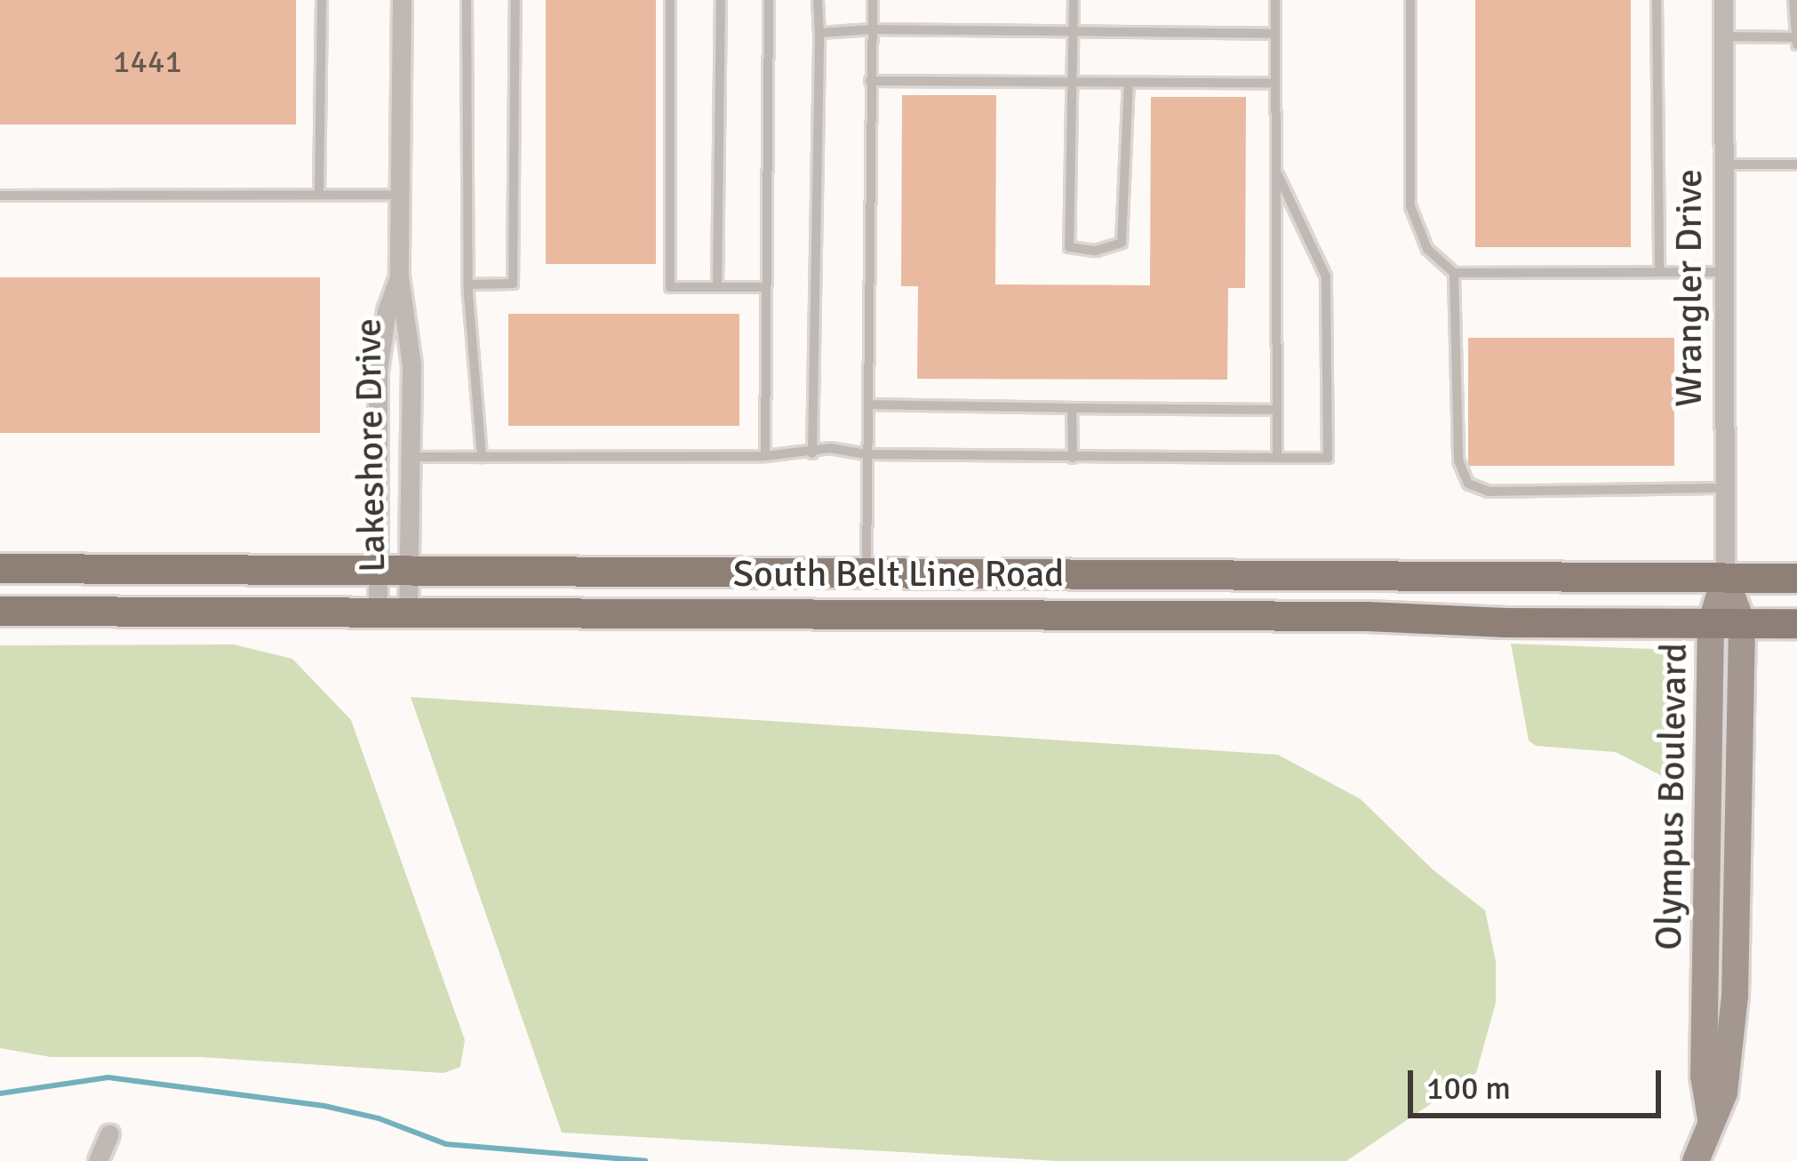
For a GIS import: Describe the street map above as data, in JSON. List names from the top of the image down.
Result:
{
  "streets": {
    "main road": ["South Belt Line Road"],
    "street": ["Wrangler Drive", "Lakeshore Drive", "Olympus Boulevard"]
  },
  "crossings": [
    ["Wrangler Drive", "South Belt Line Road"],
    ["Wrangler Drive", "Olympus Boulevard"],
    ["Lakeshore Drive", "South Belt Line Road"],
    ["South Belt Line Road", "Olympus Boulevard"]
  ],
  "house_numbers": ["1441"],
  "scale_bar": "100 m"
}
